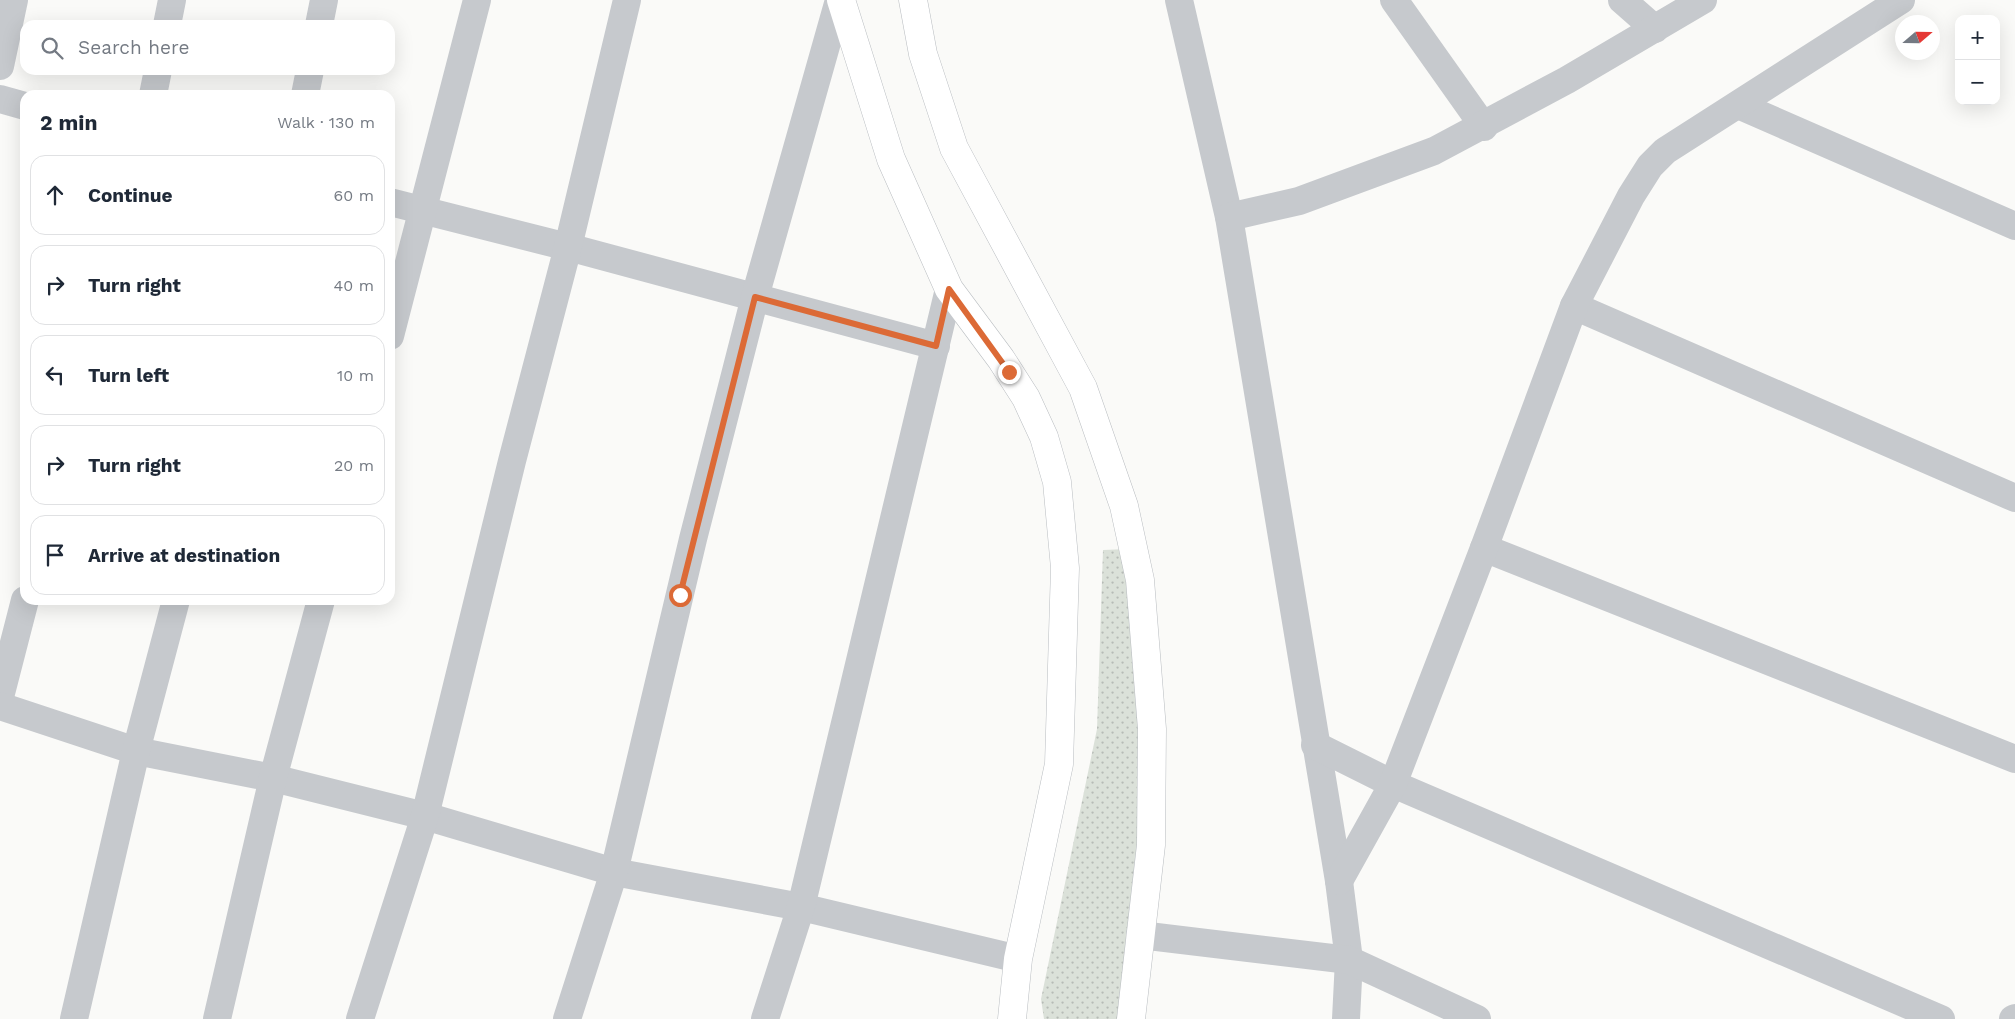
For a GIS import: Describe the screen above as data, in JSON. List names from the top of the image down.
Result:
{
  "north": "right",
  "page": {
    "map_buttons": ["+", "−"],
    "search": "Search here",
    "heading": ["2 min", "Walk · 130 m"],
    "list": [
      ["Continue", "60 m"],
      ["Turn right", "40 m"],
      ["Turn left", "10 m"],
      ["Turn right", "20 m"],
      "Arrive at destination"
    ]
  }
}
